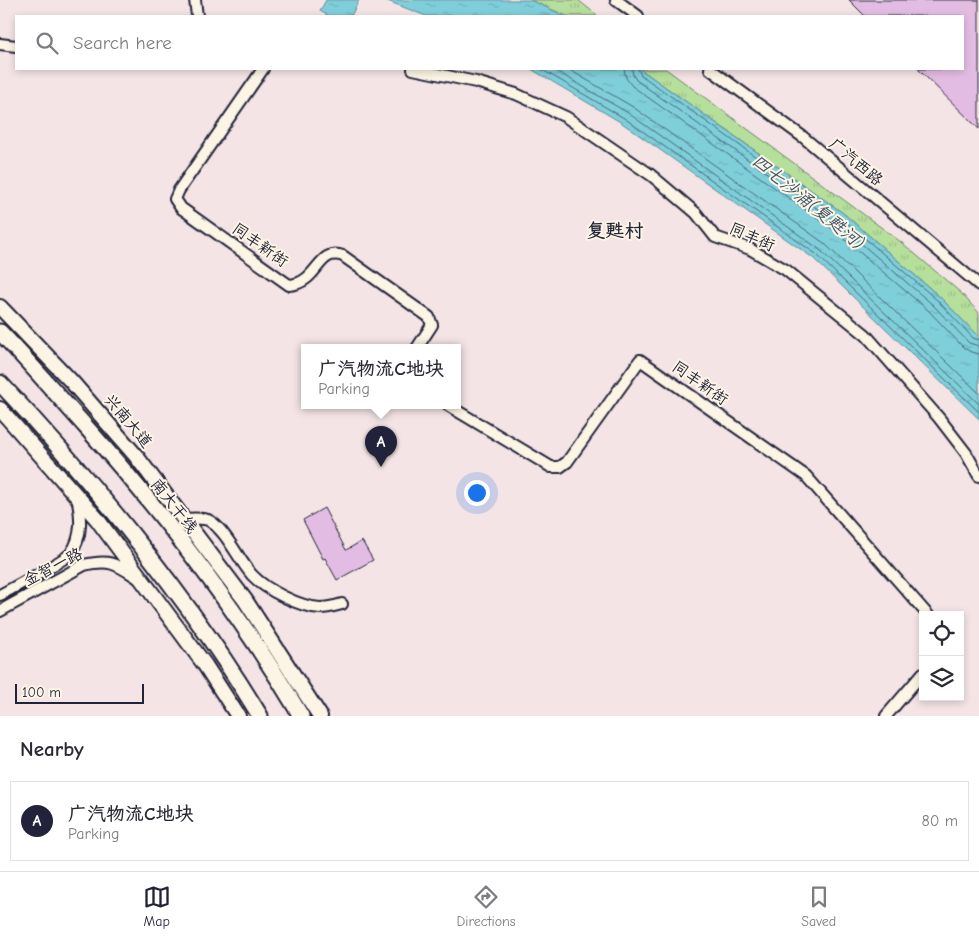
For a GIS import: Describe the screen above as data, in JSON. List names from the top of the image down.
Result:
{
  "streets": {
    "highway": ["南大干线"],
    "main road": ["兴南大道"],
    "street": [
      "广汽西路",
      "同丰街",
      "同丰新街",
      "金智一路"
    ]
  },
  "districts": ["复甦村"],
  "water": ["四七沙涌(复甦河)"],
  "scale_bar": "100 m",
  "page": {
    "search": "Search here",
    "popup": ["广汽物流C地块", "Parking"],
    "pins": "A",
    "scale": "100 m",
    "heading": "Nearby",
    "list": [
      {
        "mark": "A",
        "name": "广汽物流C地块",
        "note": "Parking",
        "value": "80 m"
      }
    ],
    "nav": ["Map", "Directions", "Saved"]
  }
}
